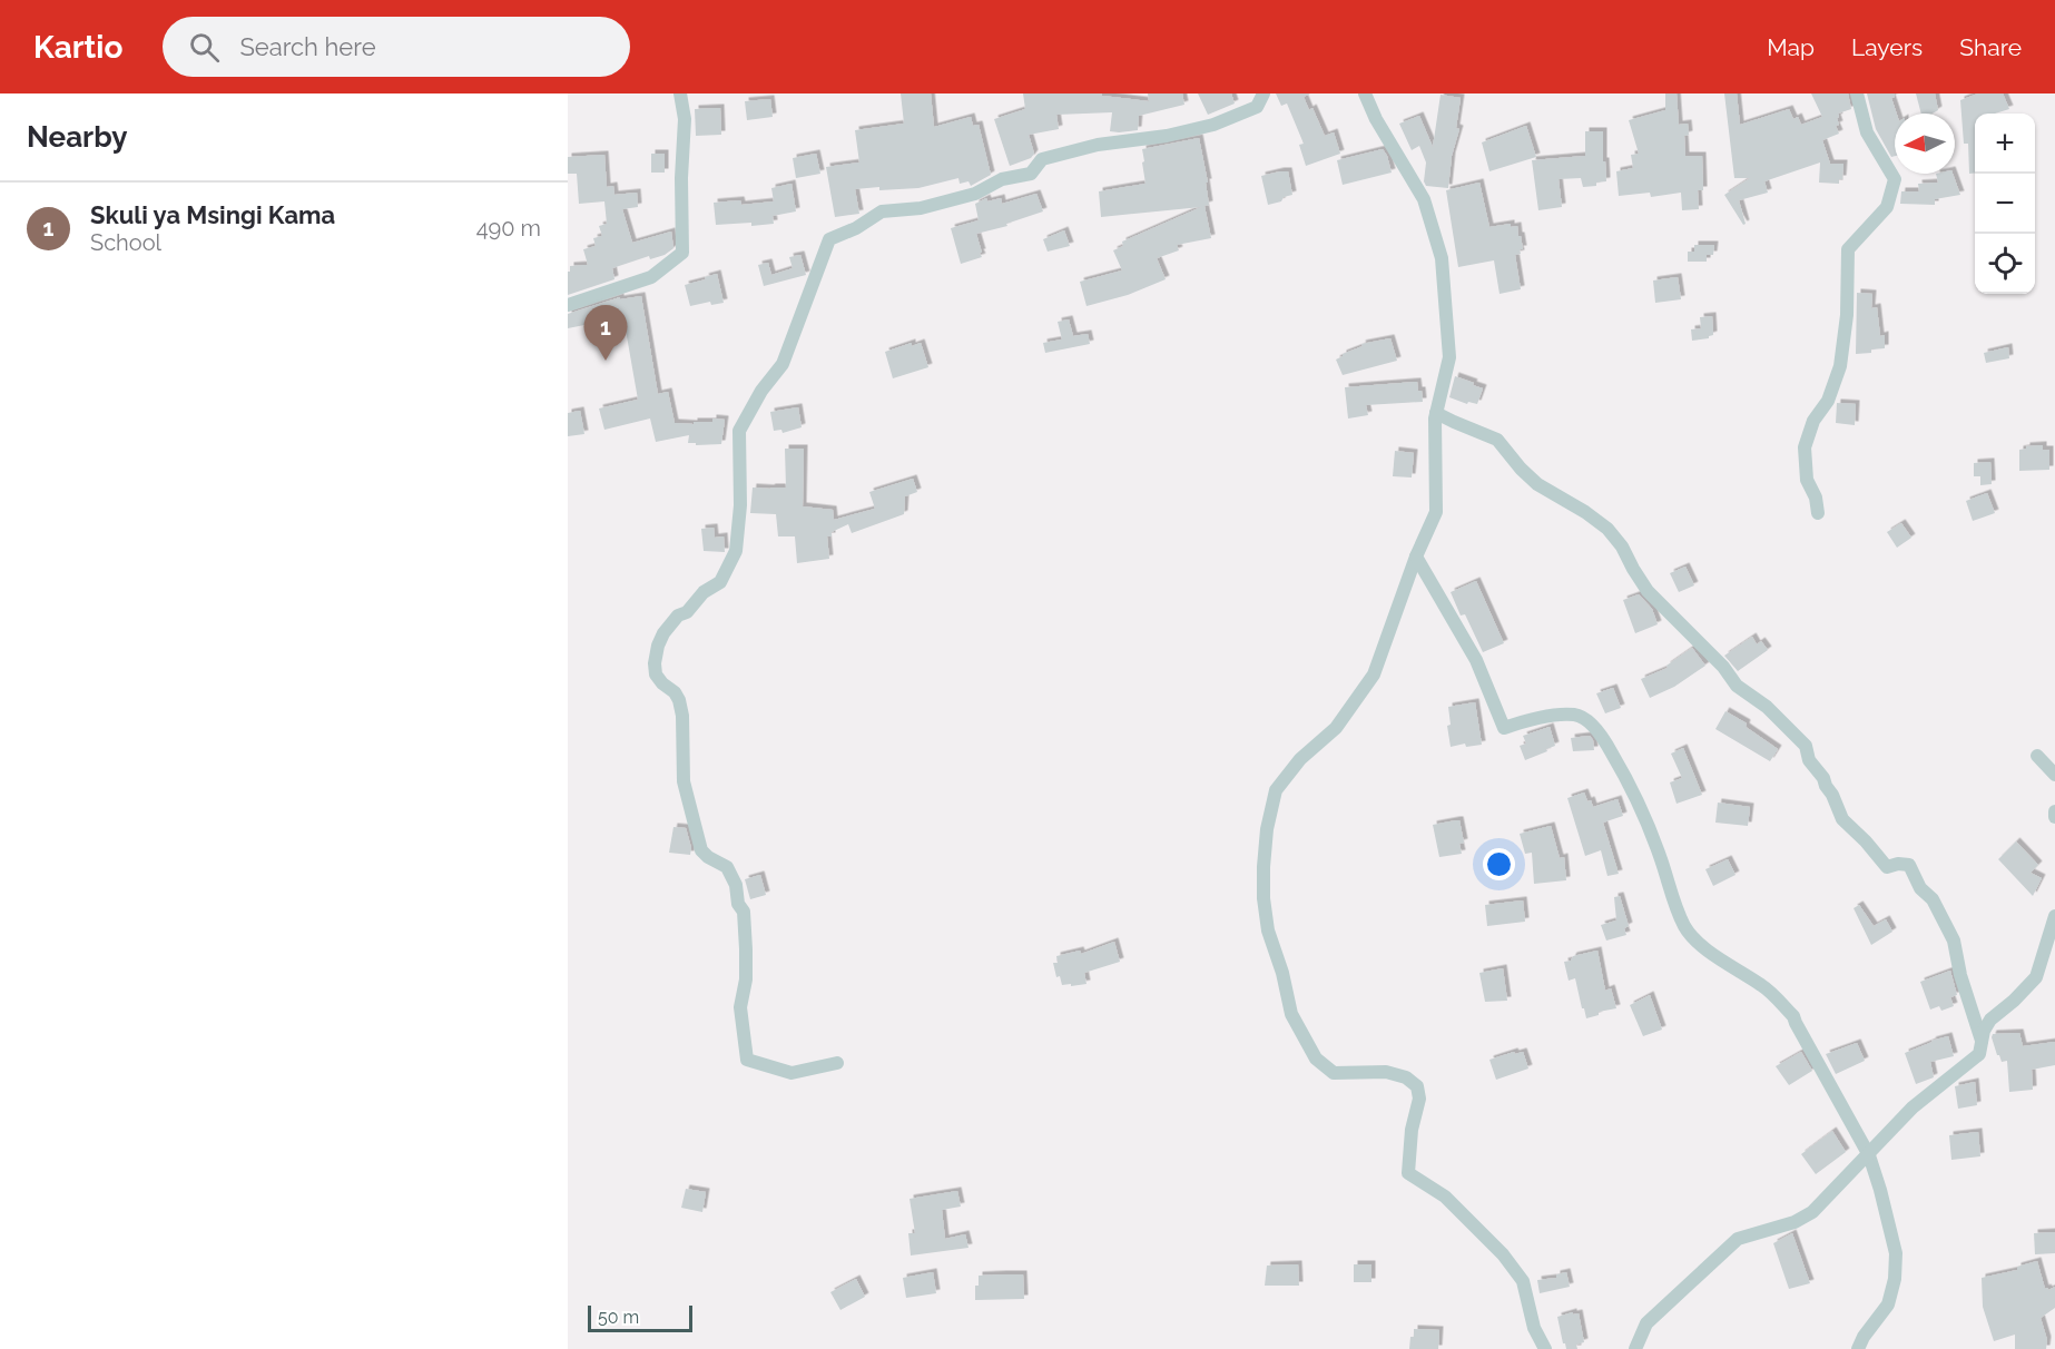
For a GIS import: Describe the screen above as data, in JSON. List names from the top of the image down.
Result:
{
  "scale_bar": "50 m",
  "north": "left",
  "page": {
    "header": "Kartio",
    "search": "Search here",
    "nav": ["Map", "Layers", "Share"],
    "heading": "Nearby",
    "map_buttons": ["+", "−"],
    "list": [
      {
        "mark": "1",
        "name": "Skuli ya Msingi Kama",
        "note": "School",
        "value": "490 m"
      }
    ],
    "pins": "1",
    "scale": "50 m"
  }
}
